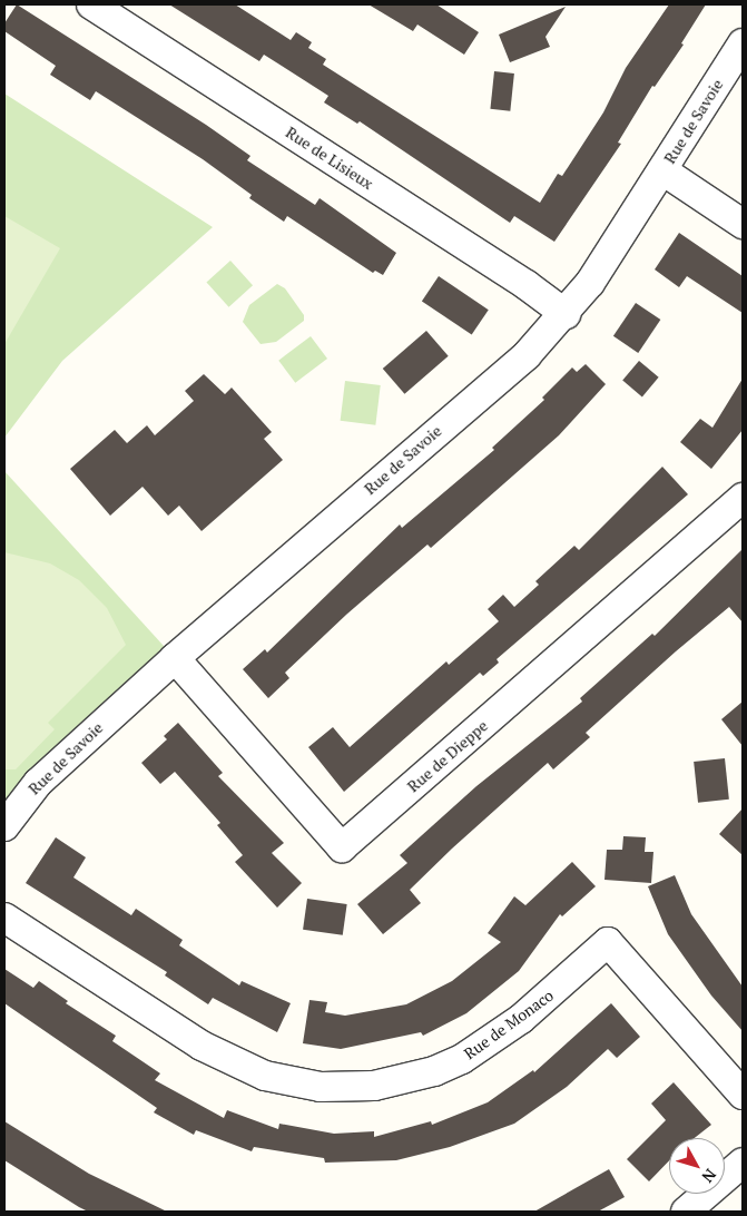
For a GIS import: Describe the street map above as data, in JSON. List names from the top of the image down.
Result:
{
  "streets": {
    "street": [
      "Rue de Savoie",
      "Rue de Lisieux",
      "Rue de Dieppe",
      "Rue de Monaco"
    ]
  },
  "crossings": [
    ["Rue de Savoie", "Rue de Lisieux"],
    ["Rue de Savoie", "Rue de Dieppe"]
  ],
  "north": "bottom right"
}
